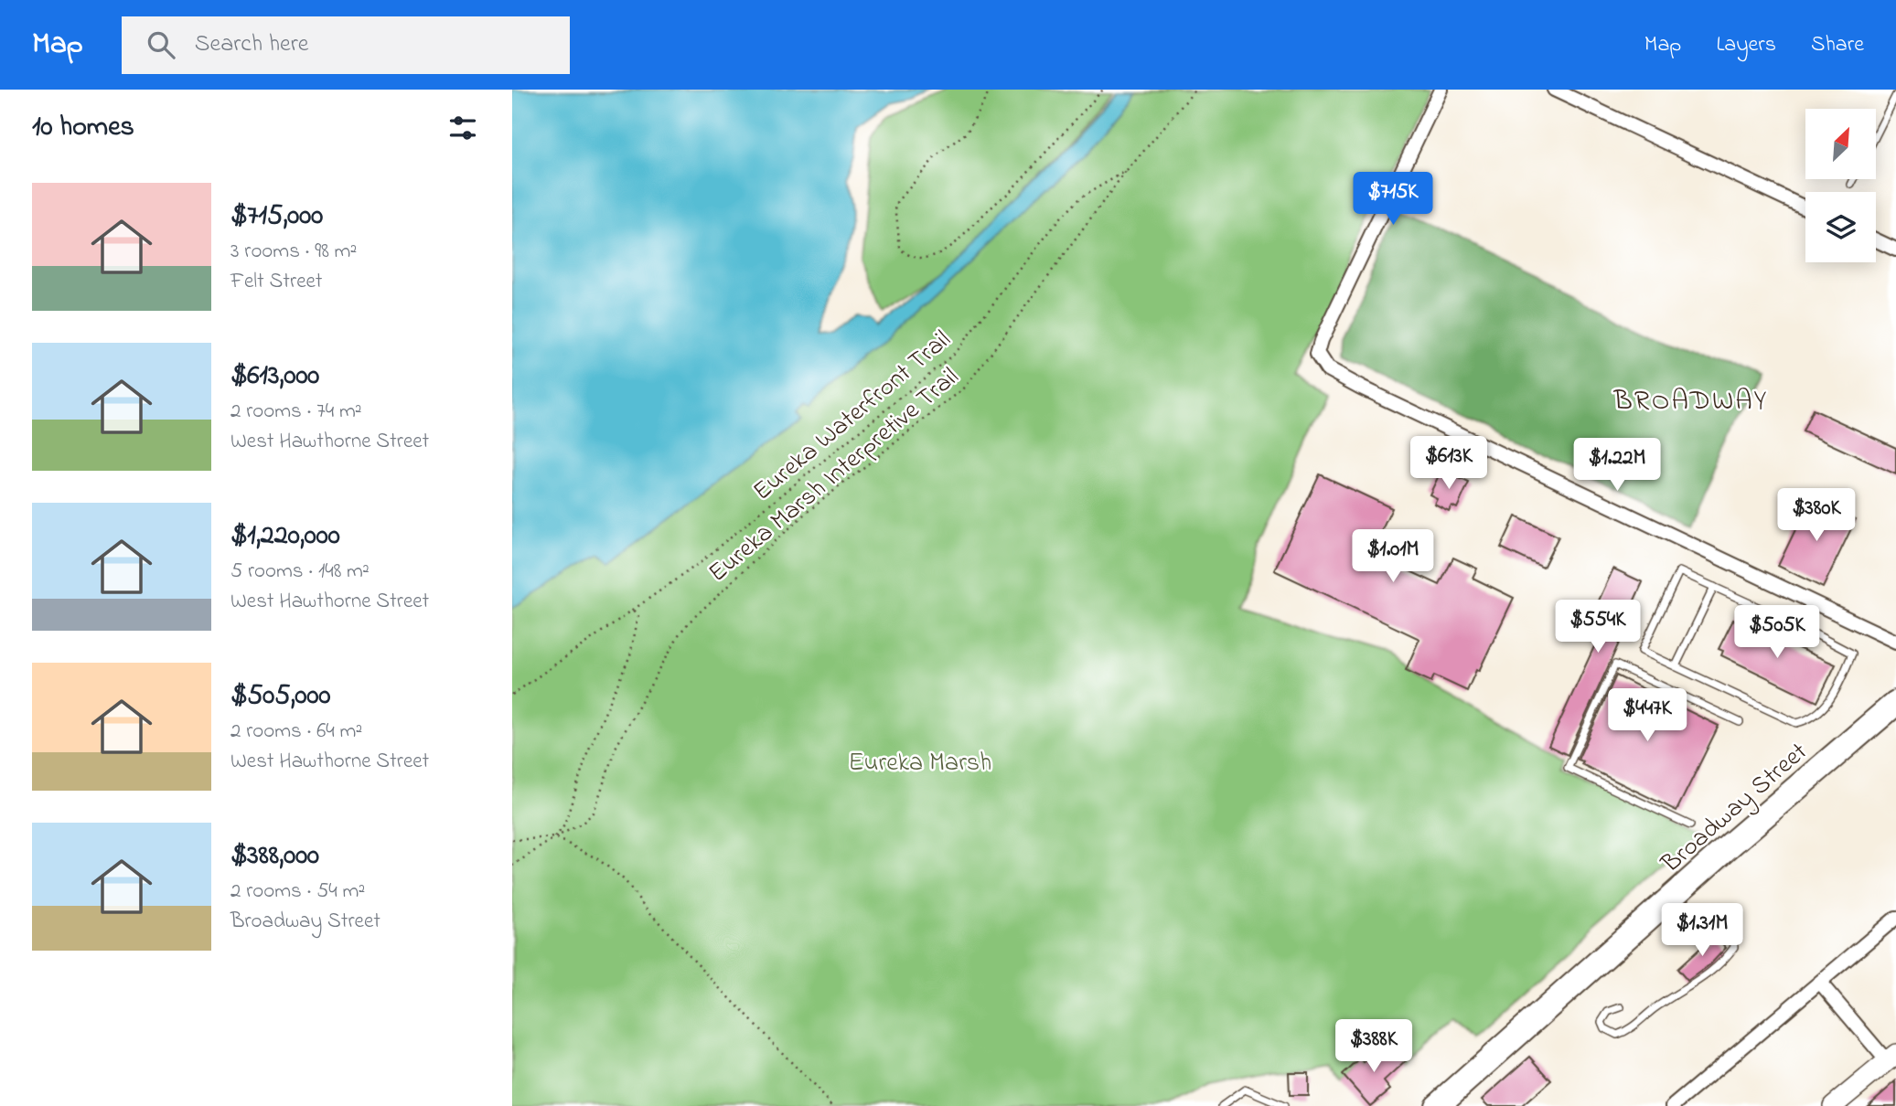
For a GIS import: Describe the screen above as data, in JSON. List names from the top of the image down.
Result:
{
  "streets": {
    "highway": ["Broadway Street"],
    "path": ["Eureka Waterfront Trail", "Eureka Marsh Interpretive Trail"]
  },
  "crossings": [
    ["Eureka Waterfront Trail", "Eureka Marsh Interpretive Trail"]
  ],
  "districts": ["BROADWAY"],
  "parks": ["Eureka Marsh"],
  "north": "top right",
  "page": {
    "header": "Map",
    "search": "Search here",
    "nav": ["Map", "Layers", "Share"],
    "heading": "10 homes",
    "list": [
      {
        "name": "$715,000",
        "note": "3 rooms · 98 m² · Felt Street"
      },
      {
        "name": "$613,000",
        "note": "2 rooms · 74 m² · West Hawthorne Street"
      },
      {
        "name": "$1,220,000",
        "note": "5 rooms · 148 m² · West Hawthorne Street"
      },
      {
        "name": "$505,000",
        "note": "2 rooms · 64 m² · West Hawthorne Street"
      },
      {
        "name": "$388,000",
        "note": "2 rooms · 54 m² · Broadway Street"
      }
    ],
    "price": [
      "$715K",
      "$613K",
      "$1.22M",
      "$380K",
      "$1.01M",
      "$554K",
      "$505K",
      "$447K",
      "$1.31M",
      "$388K"
    ]
  }
}
